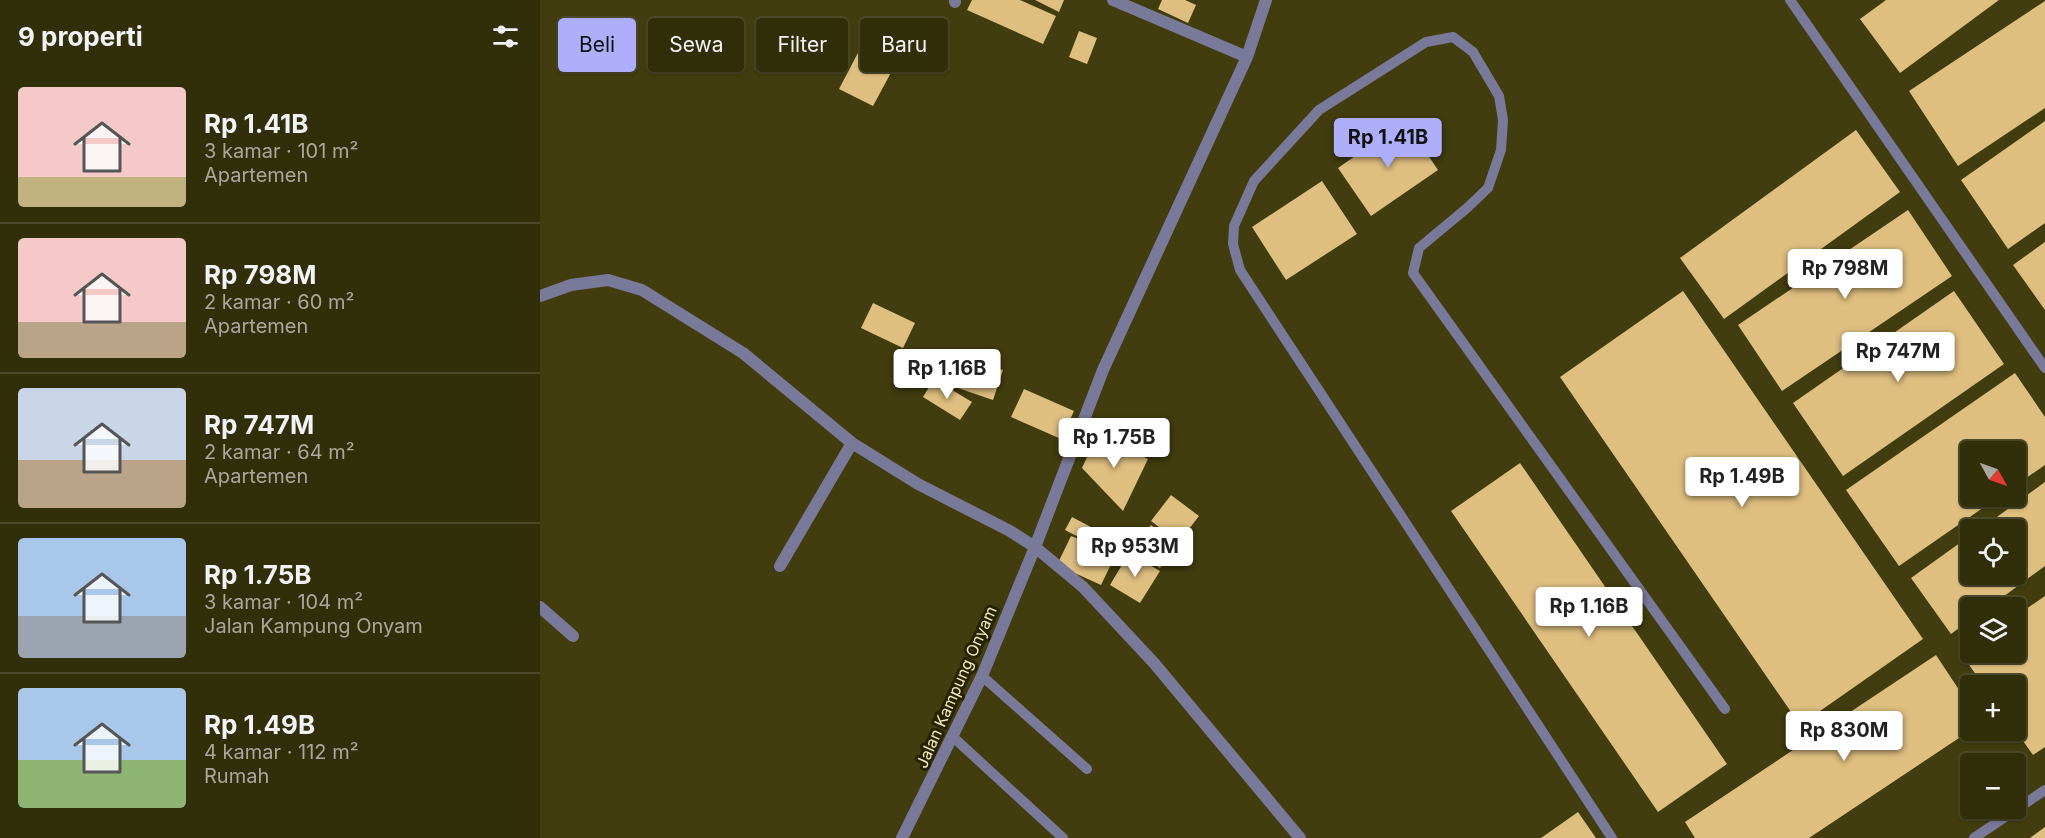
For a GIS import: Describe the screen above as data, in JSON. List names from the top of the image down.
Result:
{
  "streets": {
    "street": ["Jalan Kampung Onyam"]
  },
  "north": "bottom right",
  "page": {
    "heading": "9 properti",
    "chip": [
      "Beli",
      "Sewa",
      "Filter",
      "Baru"
    ],
    "list": [
      {
        "name": "Rp 1.41B",
        "note": "3 kamar · 101 m² · Apartemen"
      },
      {
        "name": "Rp 798M",
        "note": "2 kamar · 60 m² · Apartemen"
      },
      {
        "name": "Rp 747M",
        "note": "2 kamar · 64 m² · Apartemen"
      },
      {
        "name": "Rp 1.75B",
        "note": "3 kamar · 104 m² · Jalan Kampung Onyam"
      },
      {
        "name": "Rp 1.49B",
        "note": "4 kamar · 112 m² · Rumah"
      }
    ],
    "price": [
      "Rp 1.41B",
      "Rp 798M",
      "Rp 747M",
      "Rp 1.16B",
      "Rp 1.75B",
      "Rp 1.49B",
      "Rp 953M",
      "Rp 1.16B",
      "Rp 830M"
    ],
    "map_buttons": ["+", "−"]
  }
}
